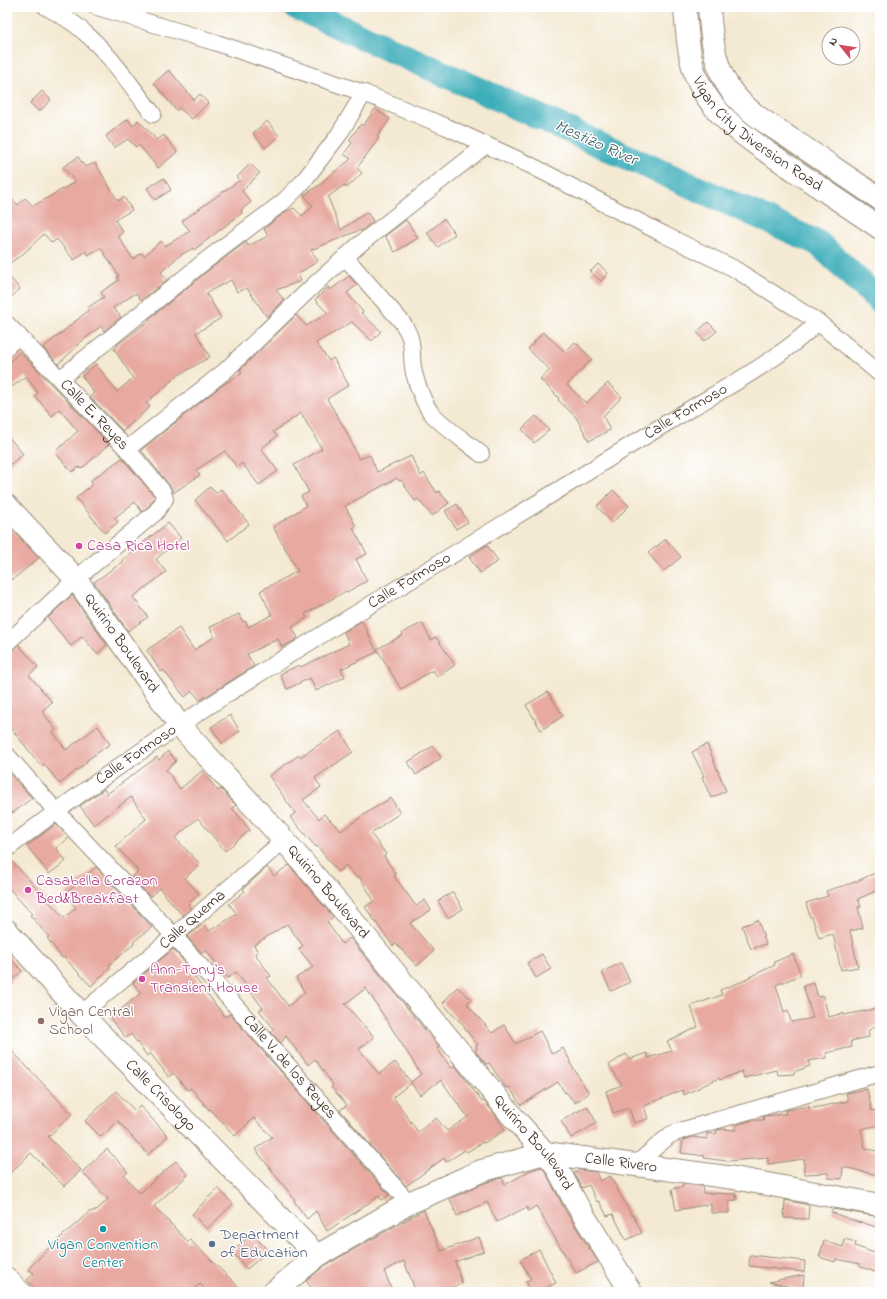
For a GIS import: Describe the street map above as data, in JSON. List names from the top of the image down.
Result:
{
  "streets": {
    "main road": [
      "Vigan City Diversion Road",
      "Quirino Boulevard",
      "Calle Crisologo",
      "Calle Rivero"
    ],
    "street": [
      "Calle Formoso",
      "Calle E. Reyes",
      "Calle Quema",
      "Calle V. de los Reyes"
    ]
  },
  "crossings": [
    ["Calle Formoso", "Quirino Boulevard"],
    ["Calle Formoso", "Calle V. de los Reyes"],
    ["Calle E. Reyes", "Quirino Boulevard"],
    ["Quirino Boulevard", "Calle Quema"],
    ["Quirino Boulevard", "Calle Rivero"],
    ["Calle Quema", "Calle V. de los Reyes"],
    ["Calle Quema", "Calle Crisologo"],
    ["Calle V. de los Reyes", "Calle Rivero"],
    ["Calle Crisologo", "Calle Rivero"]
  ],
  "water": ["Mestizo River"],
  "places": [
    "Casa Rica Hotel",
    "Casabella Corazon Bed&Breakfast",
    "Ann-Tony's Transient House",
    "Vigan Central School",
    "Vigan Convention Center",
    "Department of Education"
  ],
  "north": "top left"
}
